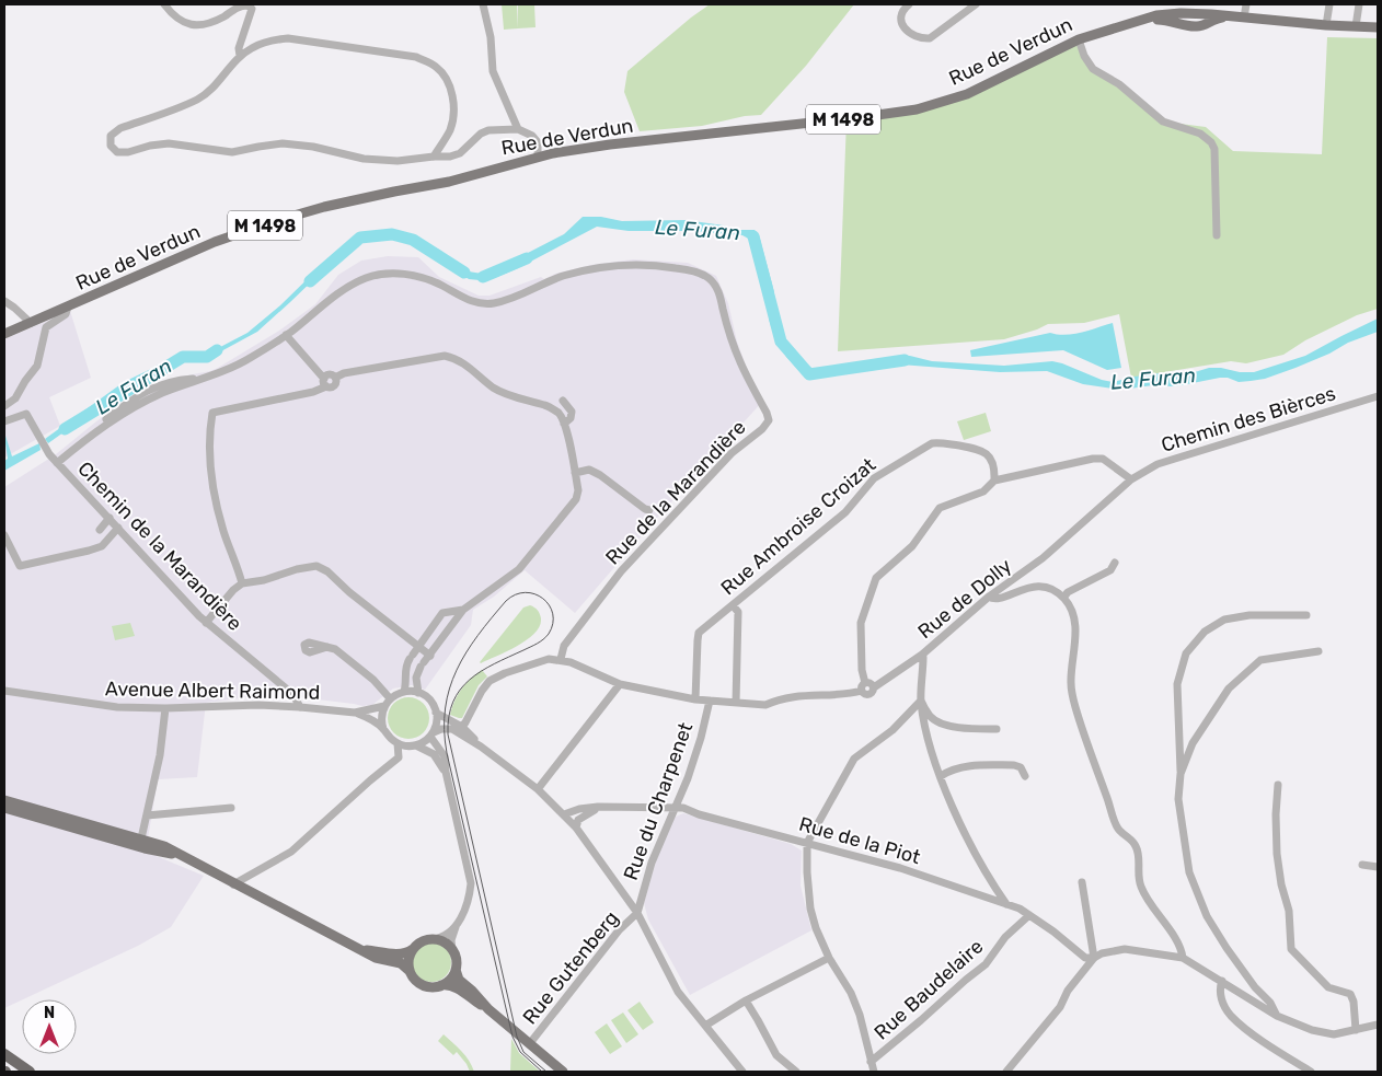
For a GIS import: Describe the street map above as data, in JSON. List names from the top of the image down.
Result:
{
  "streets": {
    "main road": ["Rue de Verdun", "M 1498"],
    "street": [
      "Chemin des Bièrces",
      "Rue de la Marandière",
      "Rue Ambroise Croizat",
      "Chemin de la Marandière",
      "Rue de Dolly",
      "Avenue Albert Raimond",
      "Rue du Charpenet",
      "Rue de la Piot",
      "Rue Gutenberg",
      "Rue Baudelaire"
    ]
  },
  "crossings": [
    ["Chemin des Bièrces", "Rue de Dolly"],
    ["Rue de la Marandière", "Chemin de la Marandière"],
    ["Chemin de la Marandière", "Avenue Albert Raimond"],
    ["Rue de Dolly", "Rue de la Piot"],
    ["Rue du Charpenet", "Rue de la Piot"],
    ["Rue du Charpenet", "Rue Gutenberg"],
    ["Rue de la Piot", "Rue Baudelaire"]
  ],
  "water": ["Le Furan"],
  "north": "top"
}
